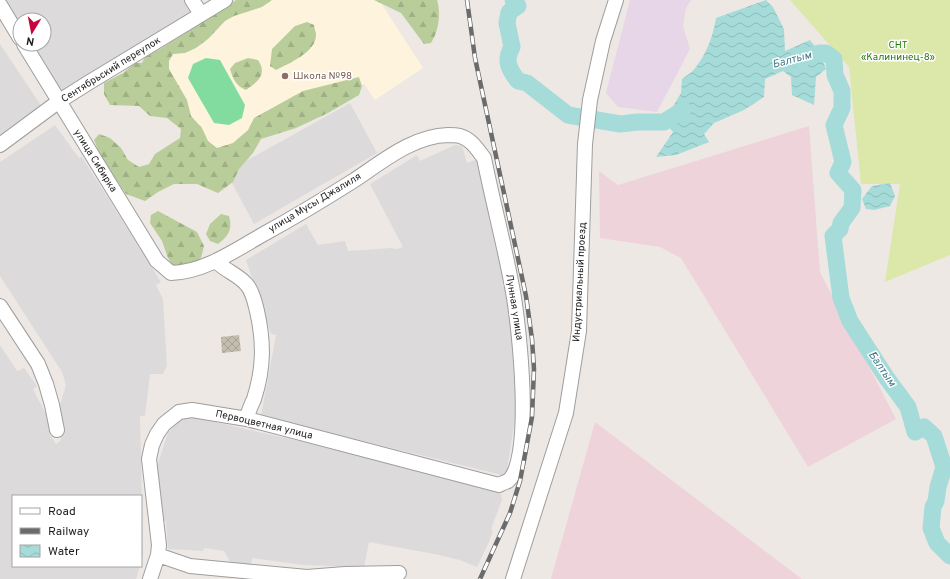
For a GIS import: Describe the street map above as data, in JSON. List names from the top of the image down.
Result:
{
  "streets": {
    "street": [
      "Сентябрьский переулок",
      "улица Сибирка",
      "улица Мусы Джалиля",
      "Индустриальный проезд",
      "Лунная улица",
      "Первоцветная улица"
    ]
  },
  "crossings": [
    ["Сентябрьский переулок", "улица Сибирка"],
    ["улица Сибирка", "улица Мусы Джалиля"],
    ["улица Мусы Джалиля", "Лунная улица"],
    ["Лунная улица", "Первоцветная улица"]
  ],
  "water": ["Балтым"],
  "parks": ["СНТ «Калининец-8»"],
  "places": ["Школа №98"],
  "legend": ["Road", "Railway", "Water"],
  "north": "bottom"
}
